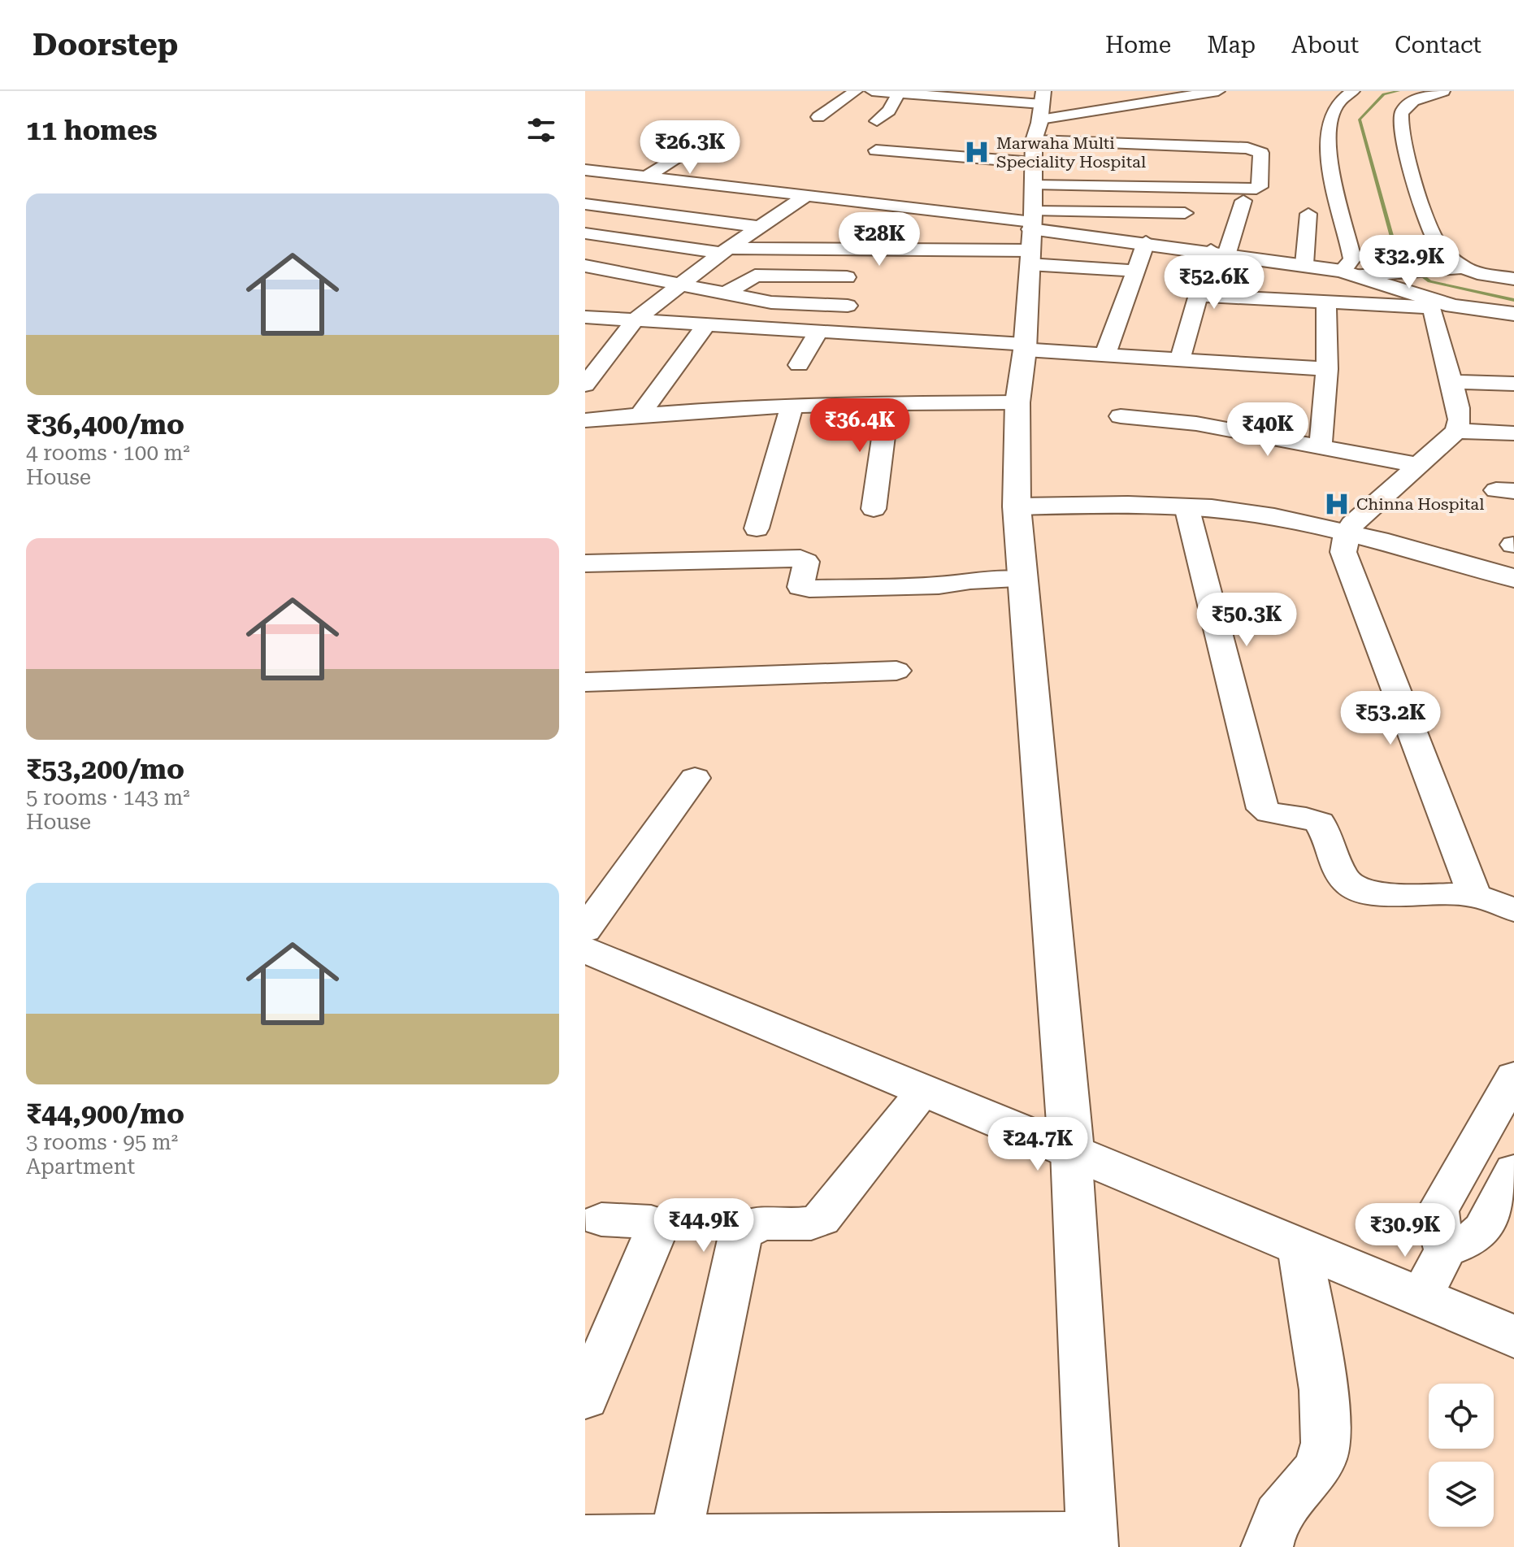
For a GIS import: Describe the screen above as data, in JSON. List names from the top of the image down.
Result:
{
  "places": {
    "hospital": ["Marwaha Multi Speciality Hospital", "Chinna Hospital"]
  },
  "page": {
    "header": "Doorstep",
    "nav": [
      "Home",
      "Map",
      "About",
      "Contact"
    ],
    "heading": "11 homes",
    "price": [
      "₹26.3K",
      "₹28K",
      "₹32.9K",
      "₹52.6K",
      "₹36.4K",
      "₹40K",
      "₹50.3K",
      "₹53.2K",
      "₹24.7K",
      "₹44.9K",
      "₹30.9K"
    ],
    "list": [
      {
        "name": "₹36,400/mo",
        "note": "4 rooms · 100 m² · House"
      },
      {
        "name": "₹53,200/mo",
        "note": "5 rooms · 143 m² · House"
      },
      {
        "name": "₹44,900/mo",
        "note": "3 rooms · 95 m² · Apartment"
      }
    ]
  }
}
